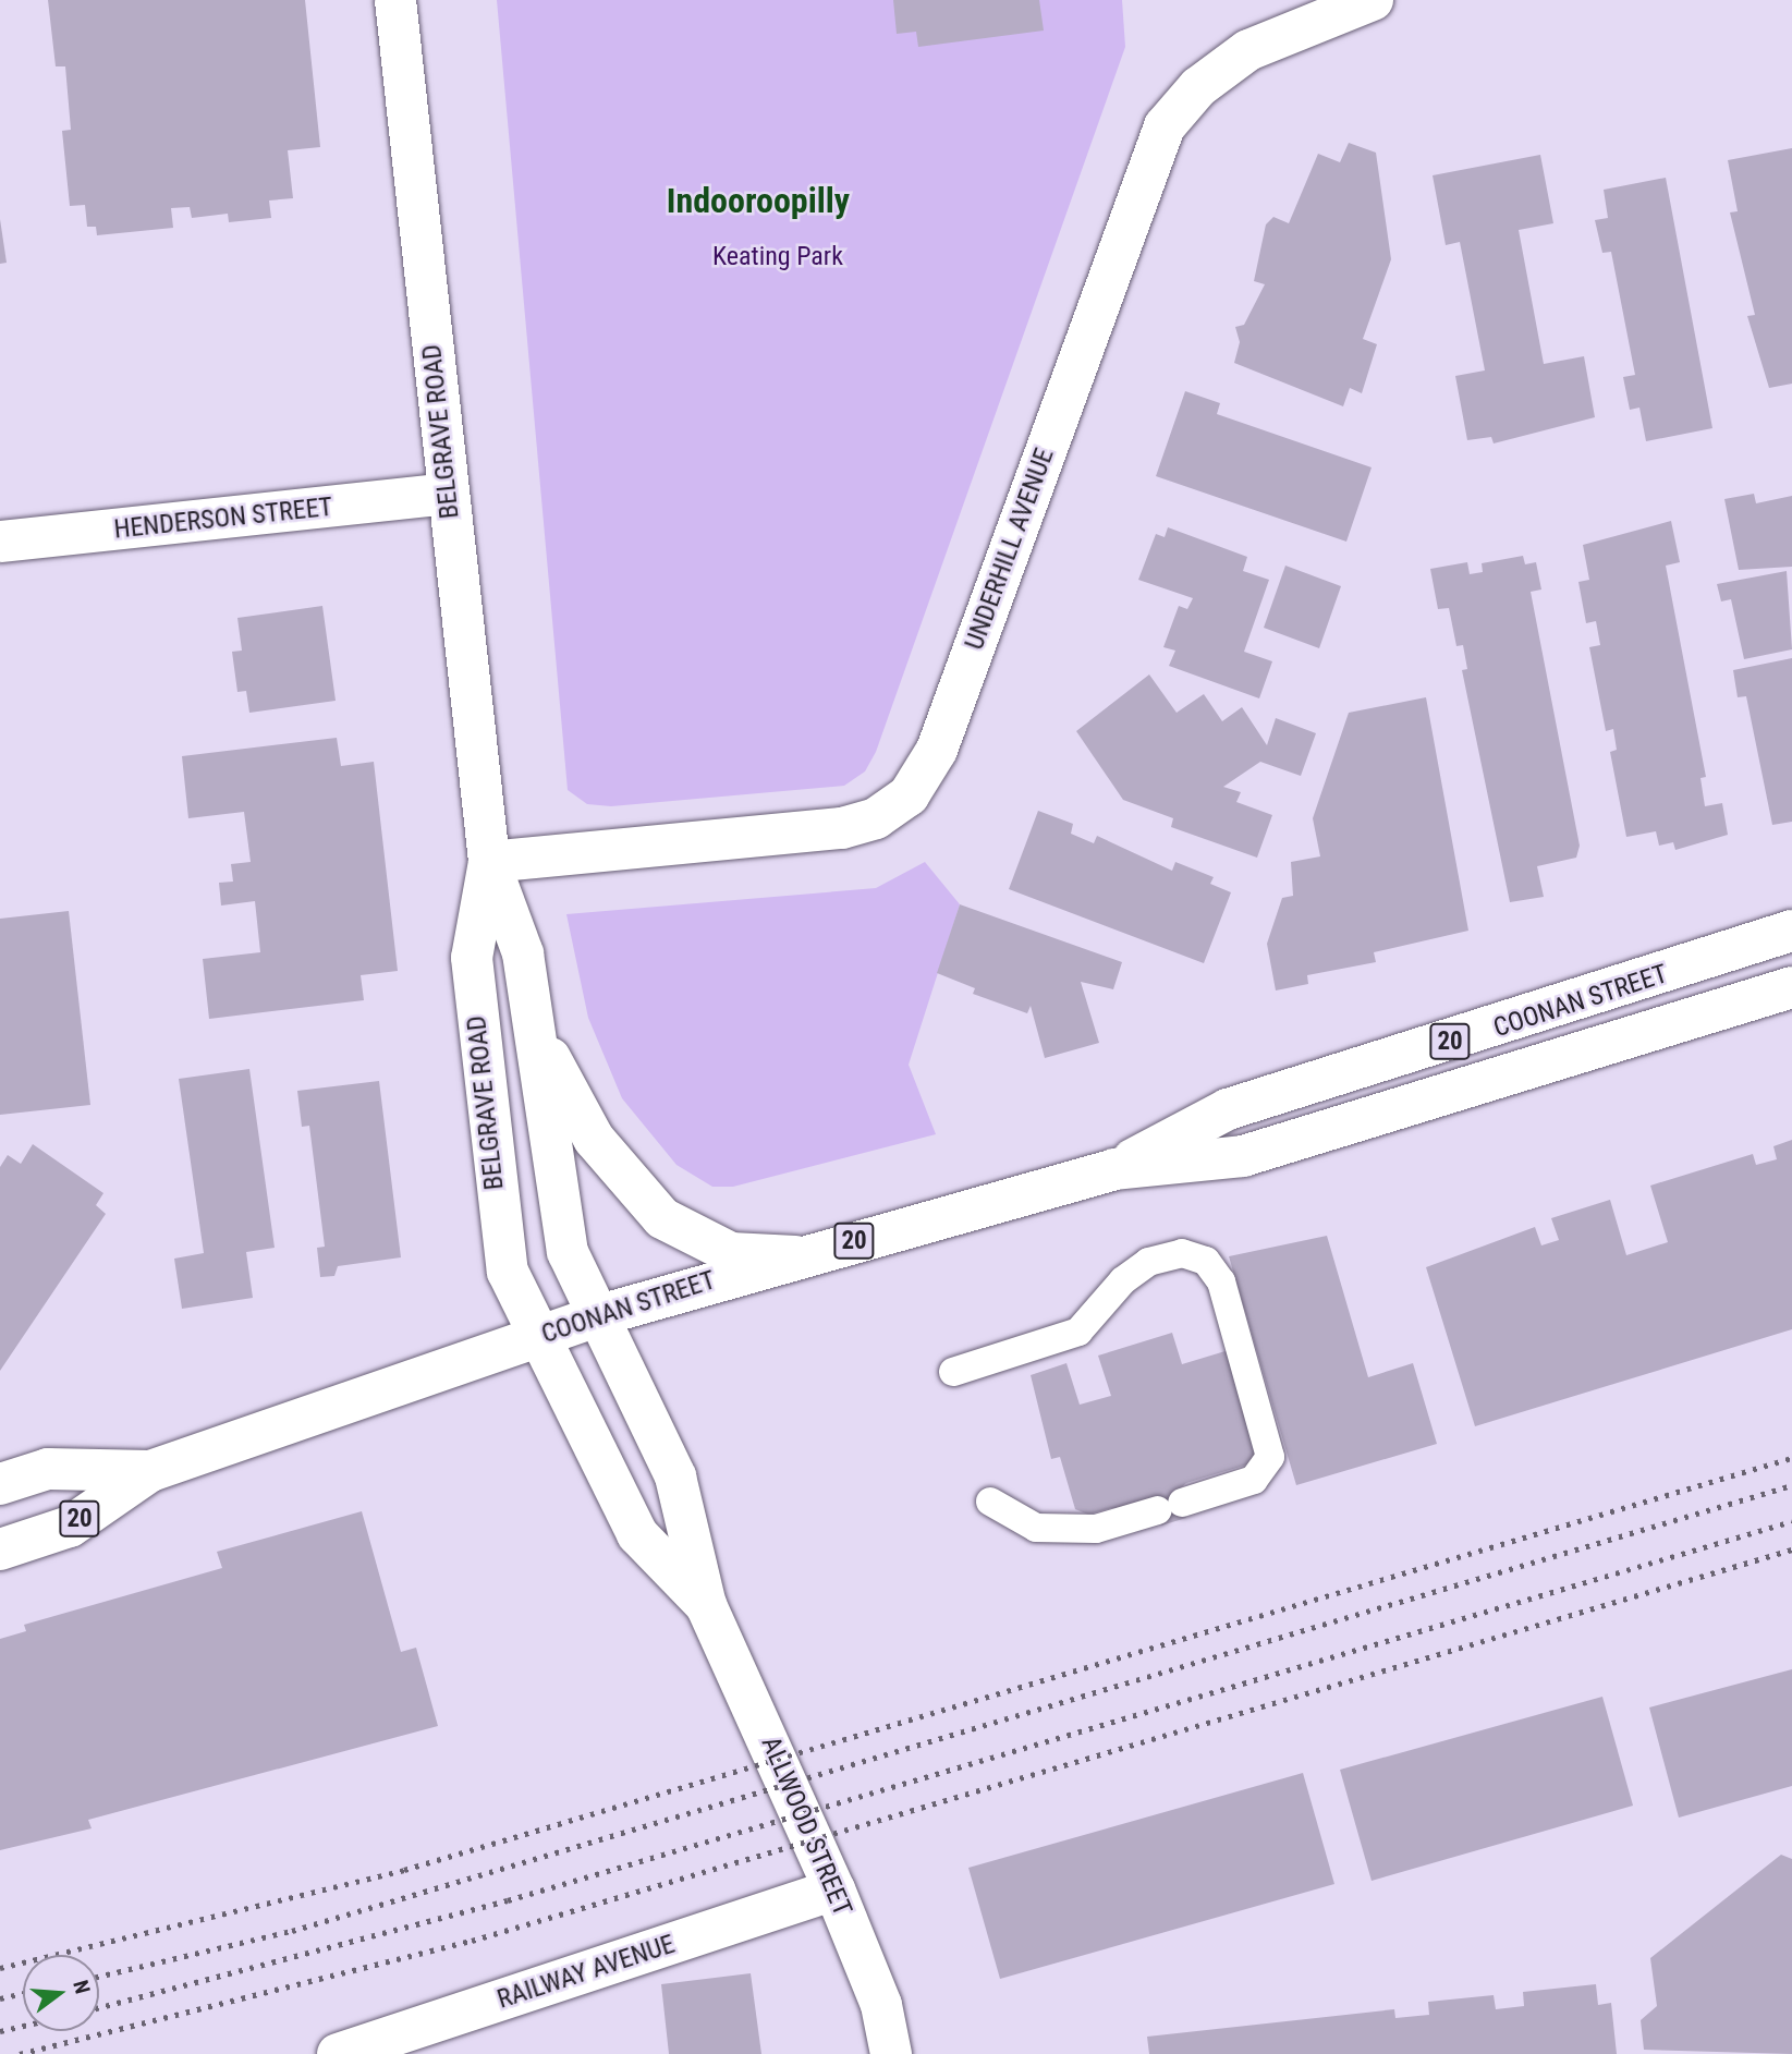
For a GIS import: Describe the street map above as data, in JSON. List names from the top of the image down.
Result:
{
  "streets": {
    "street": [
      "BELGRAVE ROAD",
      "HENDERSON STREET",
      "UNDERHILL AVENUE",
      "COONAN STREET",
      "20",
      "ALLWOOD STREET",
      "RAILWAY AVENUE"
    ]
  },
  "crossings": [
    ["BELGRAVE ROAD", "HENDERSON STREET"],
    ["BELGRAVE ROAD", "UNDERHILL AVENUE"],
    ["BELGRAVE ROAD", "COONAN STREET"],
    ["BELGRAVE ROAD", "ALLWOOD STREET"],
    ["COONAN STREET", "ALLWOOD STREET"],
    ["ALLWOOD STREET", "RAILWAY AVENUE"]
  ],
  "districts": ["Indooroopilly"],
  "parks": ["Keating Park"],
  "north": "right"
}
